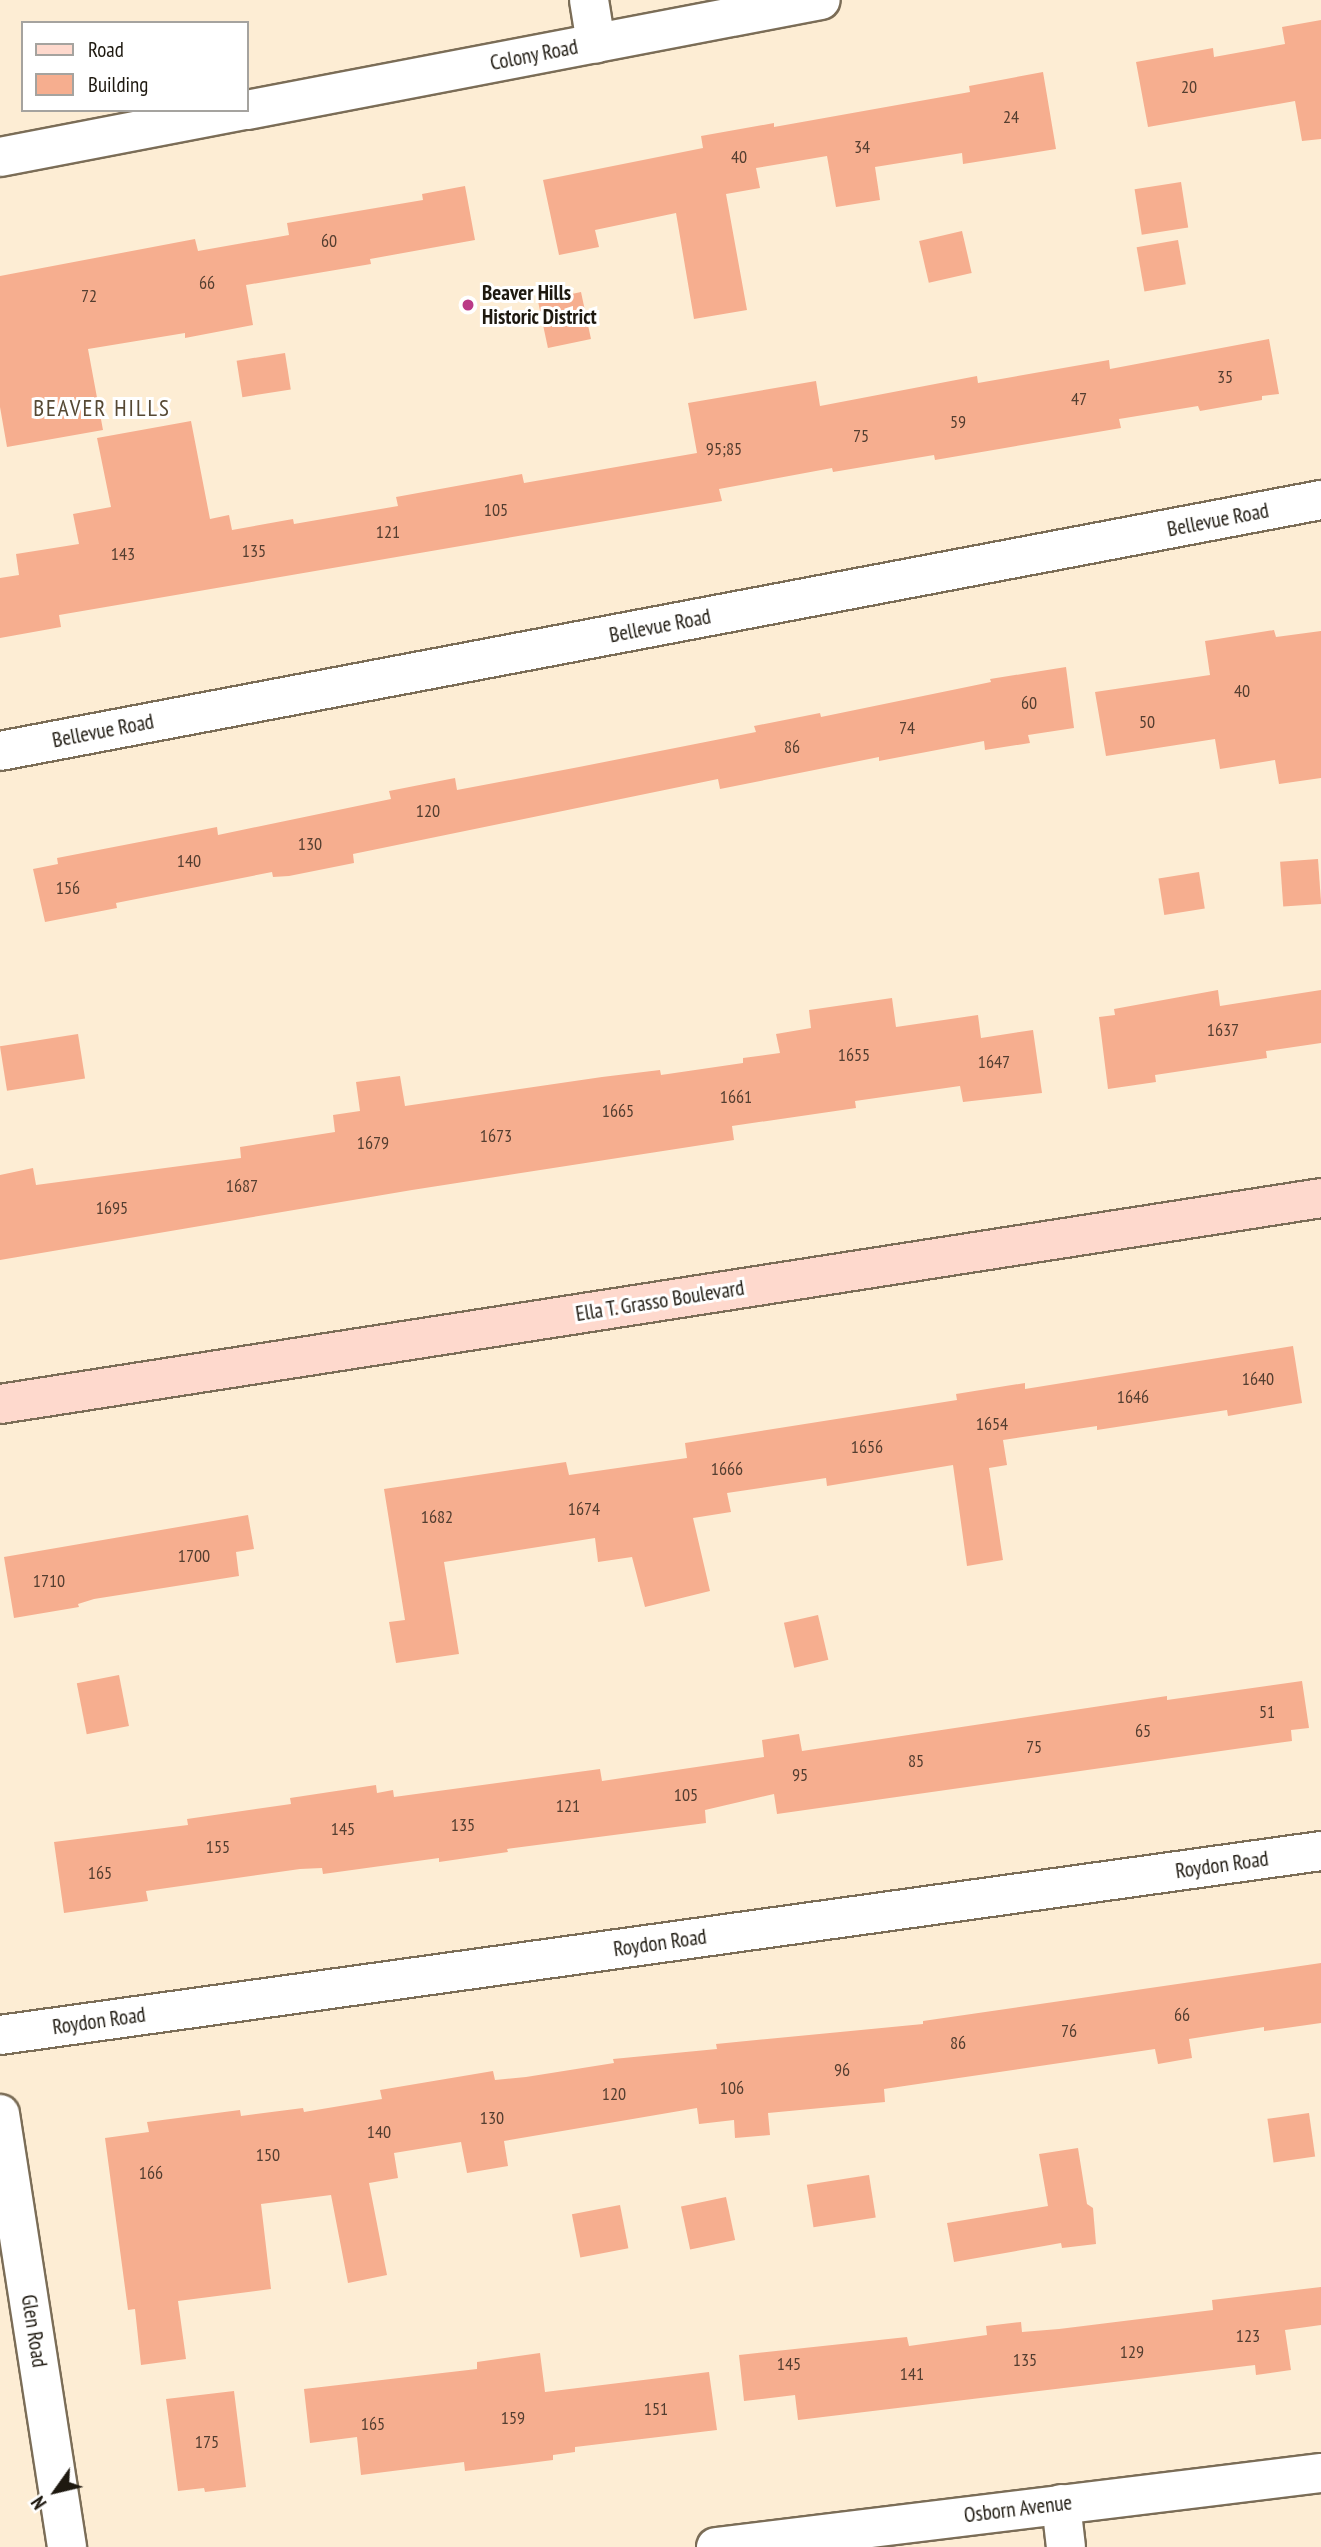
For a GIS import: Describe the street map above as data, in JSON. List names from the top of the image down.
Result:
{
  "streets": {
    "main road": ["Ella T. Grasso Boulevard"],
    "street": [
      "Colony Road",
      "Bellevue Road",
      "Roydon Road",
      "Glen Road",
      "Osborn Avenue"
    ]
  },
  "districts": ["BEAVER HILLS"],
  "places": ["Beaver Hills Historic District"],
  "house_numbers": [
    "20",
    "24",
    "34",
    "40",
    "60",
    "66",
    "72",
    "35",
    "47",
    "59",
    "75",
    "95;85",
    "105",
    "121",
    "135",
    "143",
    "40",
    "60",
    "50",
    "74",
    "86",
    "120",
    "130",
    "140",
    "156",
    "1637",
    "1655",
    "1647",
    "1661",
    "1665",
    "1673",
    "1679",
    "1687",
    "1695",
    "1640",
    "1646",
    "1654",
    "1656",
    "1666",
    "1674",
    "1682",
    "1700",
    "1710",
    "51",
    "65",
    "75",
    "85",
    "95",
    "105",
    "121",
    "135",
    "145",
    "155",
    "165",
    "66",
    "76",
    "86",
    "96",
    "106",
    "120",
    "130",
    "140",
    "150",
    "166",
    "123",
    "129",
    "135",
    "145",
    "141",
    "151",
    "159",
    "165",
    "175"
  ],
  "legend": ["Road", "Building"],
  "north": "bottom left"
}
